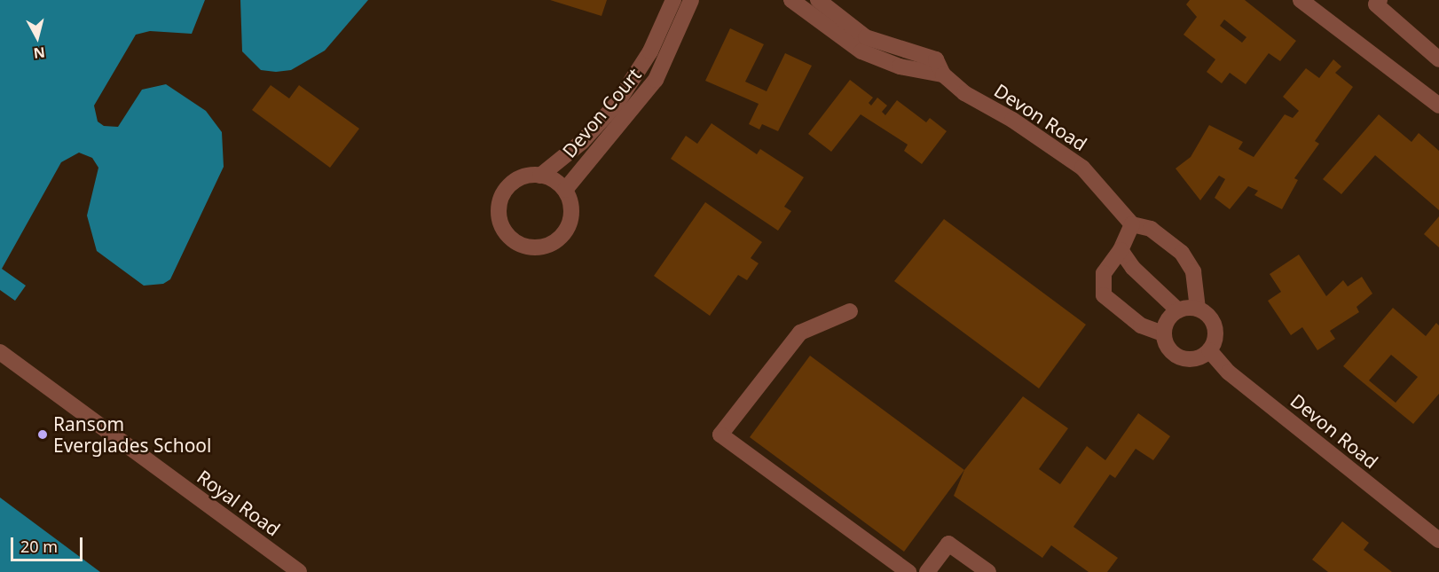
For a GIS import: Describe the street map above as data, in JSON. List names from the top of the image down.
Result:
{
  "streets": {
    "street": ["Devon Court", "Devon Road", "Royal Road"]
  },
  "places": ["Ransom Everglades School"],
  "scale_bar": "20 m",
  "north": "bottom"
}
